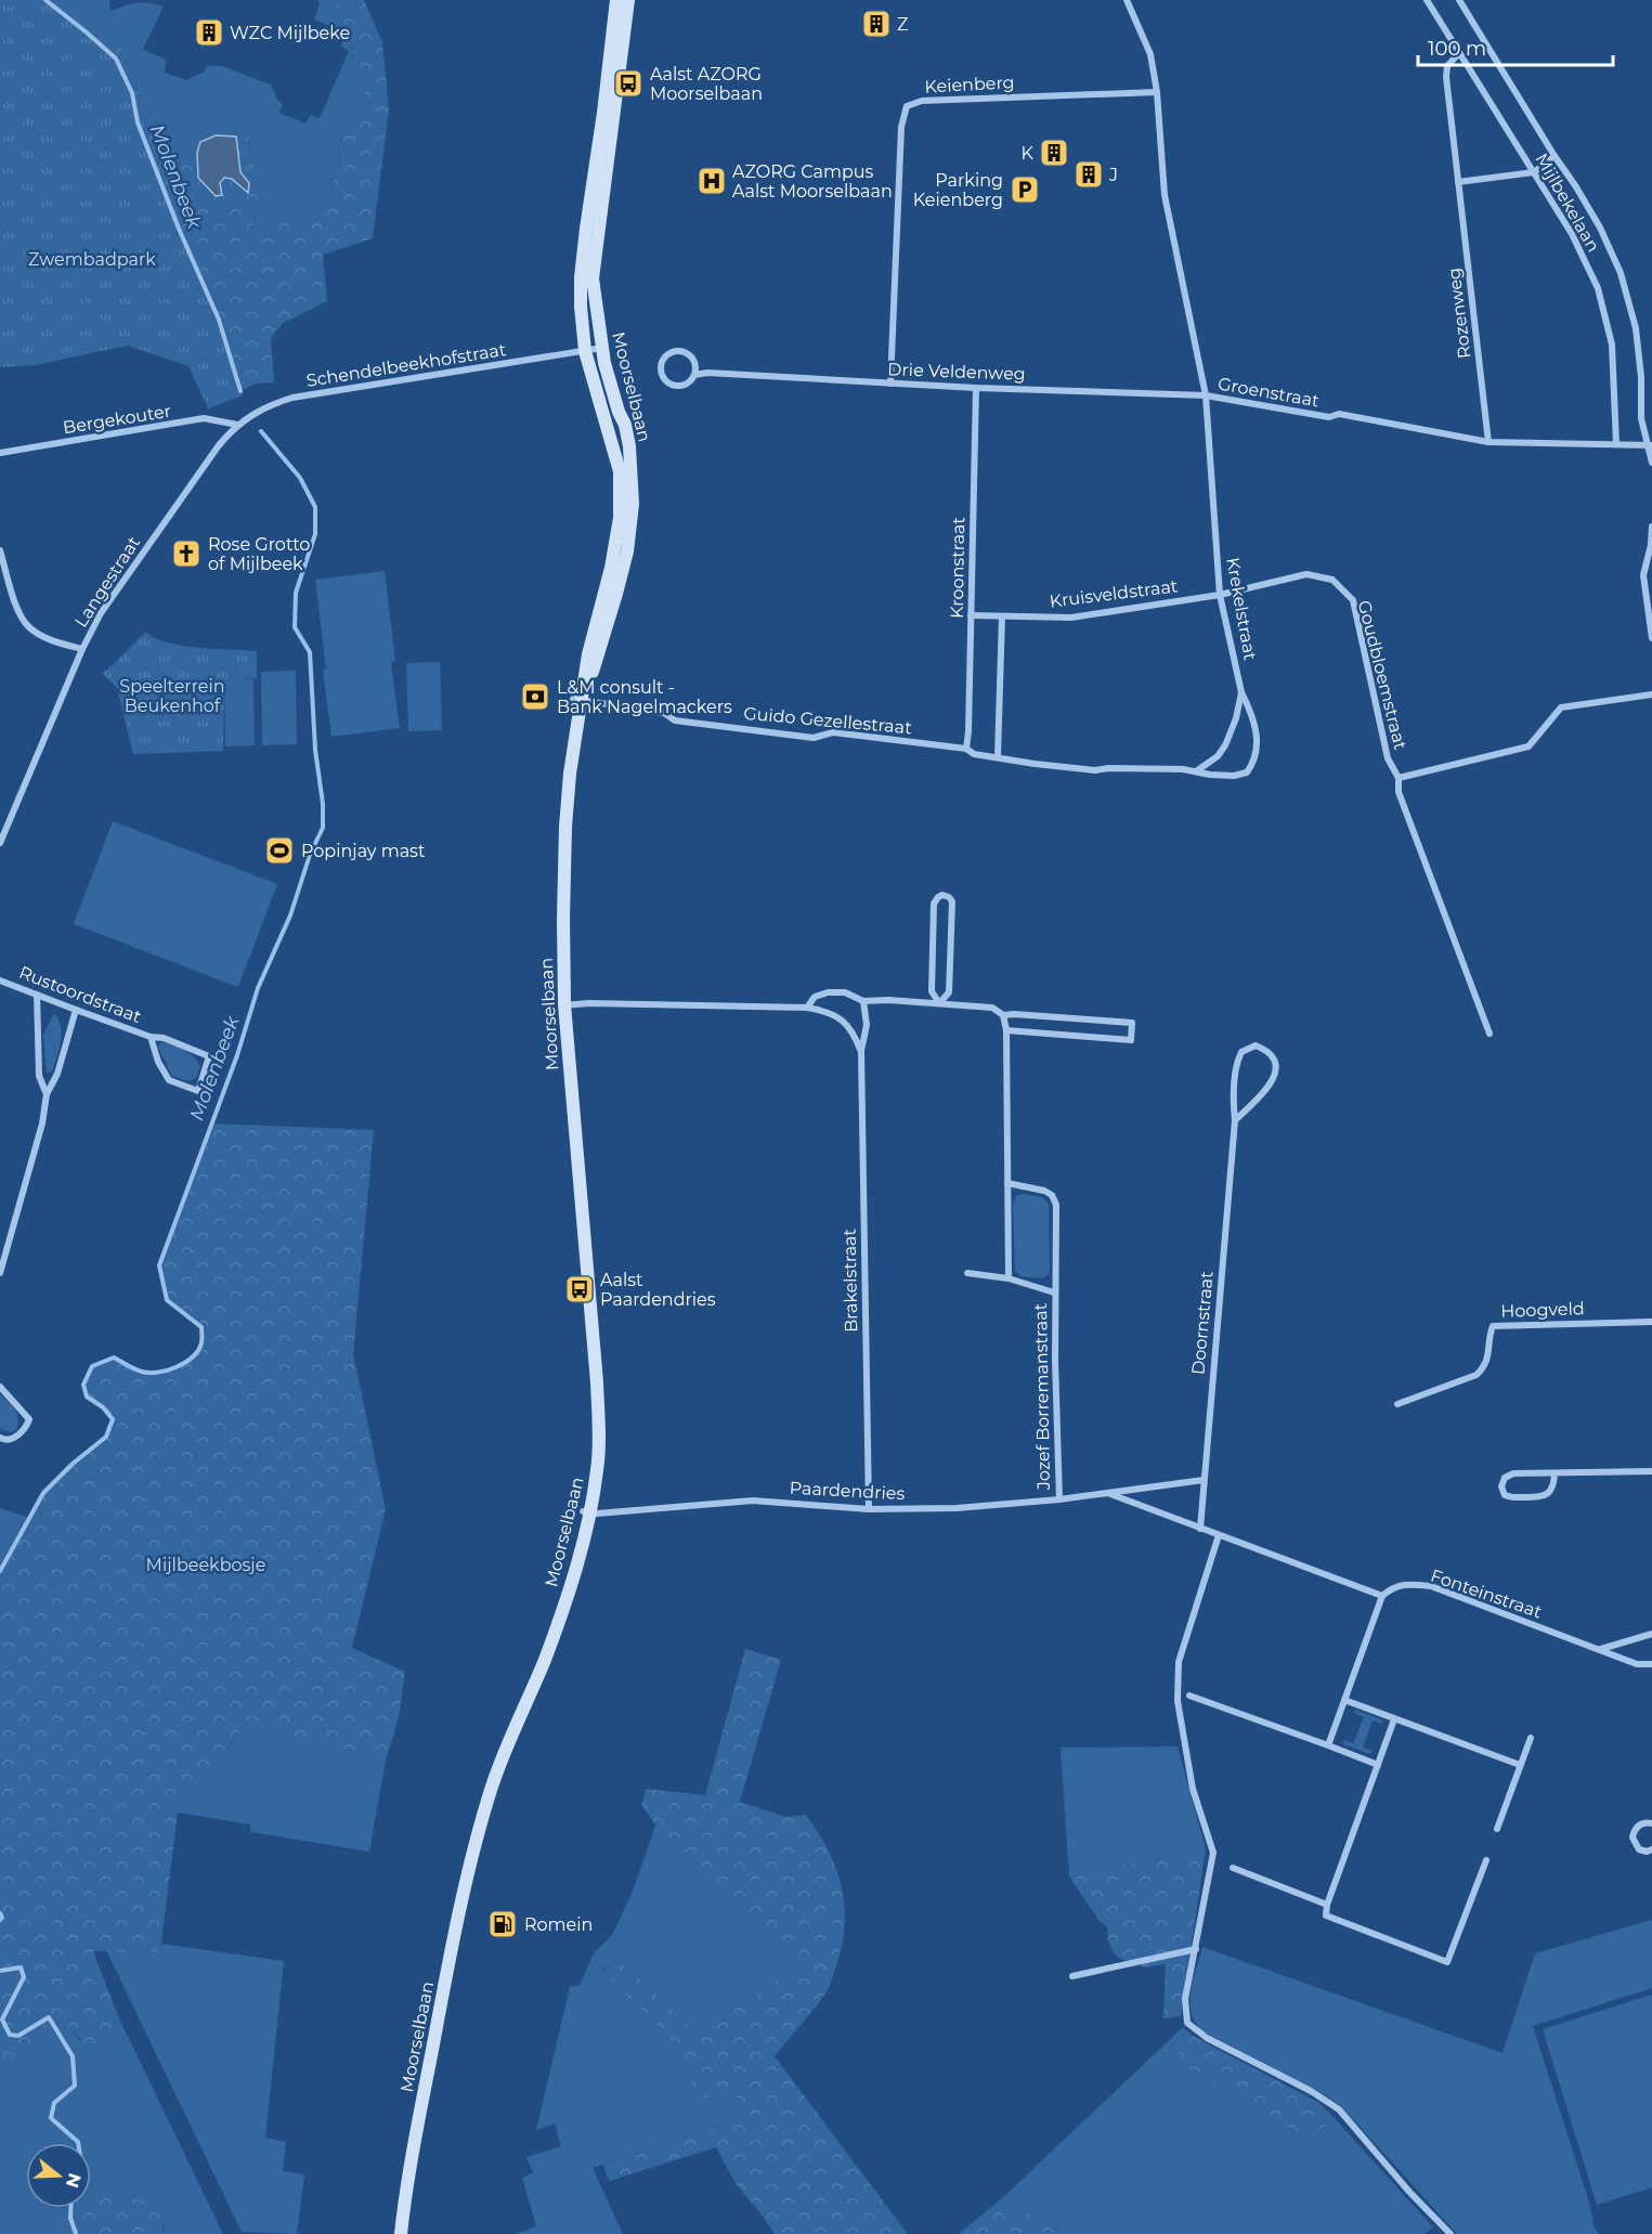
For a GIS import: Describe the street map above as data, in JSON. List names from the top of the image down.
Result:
{
  "streets": {
    "main road": ["Moorselbaan"],
    "street": [
      "Keienberg",
      "Mijlbekelaan",
      "Rozenweg",
      "Schendelbeekhofstraat",
      "Drie Veldenweg",
      "Groenstraat",
      "Bergekouter",
      "Kroonstraat",
      "Langestraat",
      "Kruisveldstraat",
      "Krekelstraat",
      "Goudbloemstraat",
      "Guido Gezellestraat",
      "Rustoordstraat",
      "Brakelstraat",
      "Hoogveld",
      "Doornstraat",
      "Jozef Borremanstraat",
      "Paardendries",
      "Fonteinstraat"
    ]
  },
  "crossings": [
    ["Keienberg", "Drie Veldenweg"],
    ["Keienberg", "Groenstraat"],
    ["Mijlbekelaan", "Rozenweg"],
    ["Mijlbekelaan", "Groenstraat"],
    ["Rozenweg", "Groenstraat"],
    ["Schendelbeekhofstraat", "Moorselbaan"],
    ["Schendelbeekhofstraat", "Bergekouter"],
    ["Schendelbeekhofstraat", "Langestraat"],
    ["Drie Veldenweg", "Groenstraat"],
    ["Drie Veldenweg", "Kroonstraat"],
    ["Drie Veldenweg", "Krekelstraat"],
    ["Moorselbaan", "Guido Gezellestraat"],
    ["Moorselbaan", "Brakelstraat"],
    ["Moorselbaan", "Paardendries"],
    ["Groenstraat", "Krekelstraat"],
    ["Bergekouter", "Langestraat"],
    ["Kroonstraat", "Kruisveldstraat"],
    ["Kroonstraat", "Guido Gezellestraat"],
    ["Kruisveldstraat", "Krekelstraat"],
    ["Kruisveldstraat", "Goudbloemstraat"],
    ["Krekelstraat", "Goudbloemstraat"],
    ["Krekelstraat", "Guido Gezellestraat"],
    ["Brakelstraat", "Paardendries"],
    ["Doornstraat", "Paardendries"],
    ["Jozef Borremanstraat", "Paardendries"]
  ],
  "water": ["Molenbeek"],
  "parks": ["Zwembadpark", "Speelterrein Beukenhof", "Mijlbeekbosje"],
  "places": {
    "building": [
      "Z",
      "WZC Mijlbeke",
      "K",
      "J"
    ],
    "bus stop": ["Aalst AZORG Moorselbaan", "Aalst Paardendries"],
    "hospital": ["AZORG Campus Aalst Moorselbaan"],
    "parking": ["Parking Keienberg"],
    "church": ["Rose Grotto of Mijlbeek"],
    "bank": ["L&M consult - Bank Nagelmackers"],
    "sports": ["Popinjay mast"],
    "fuel station": ["Romein"]
  },
  "scale_bar": "100 m",
  "north": "right"
}
